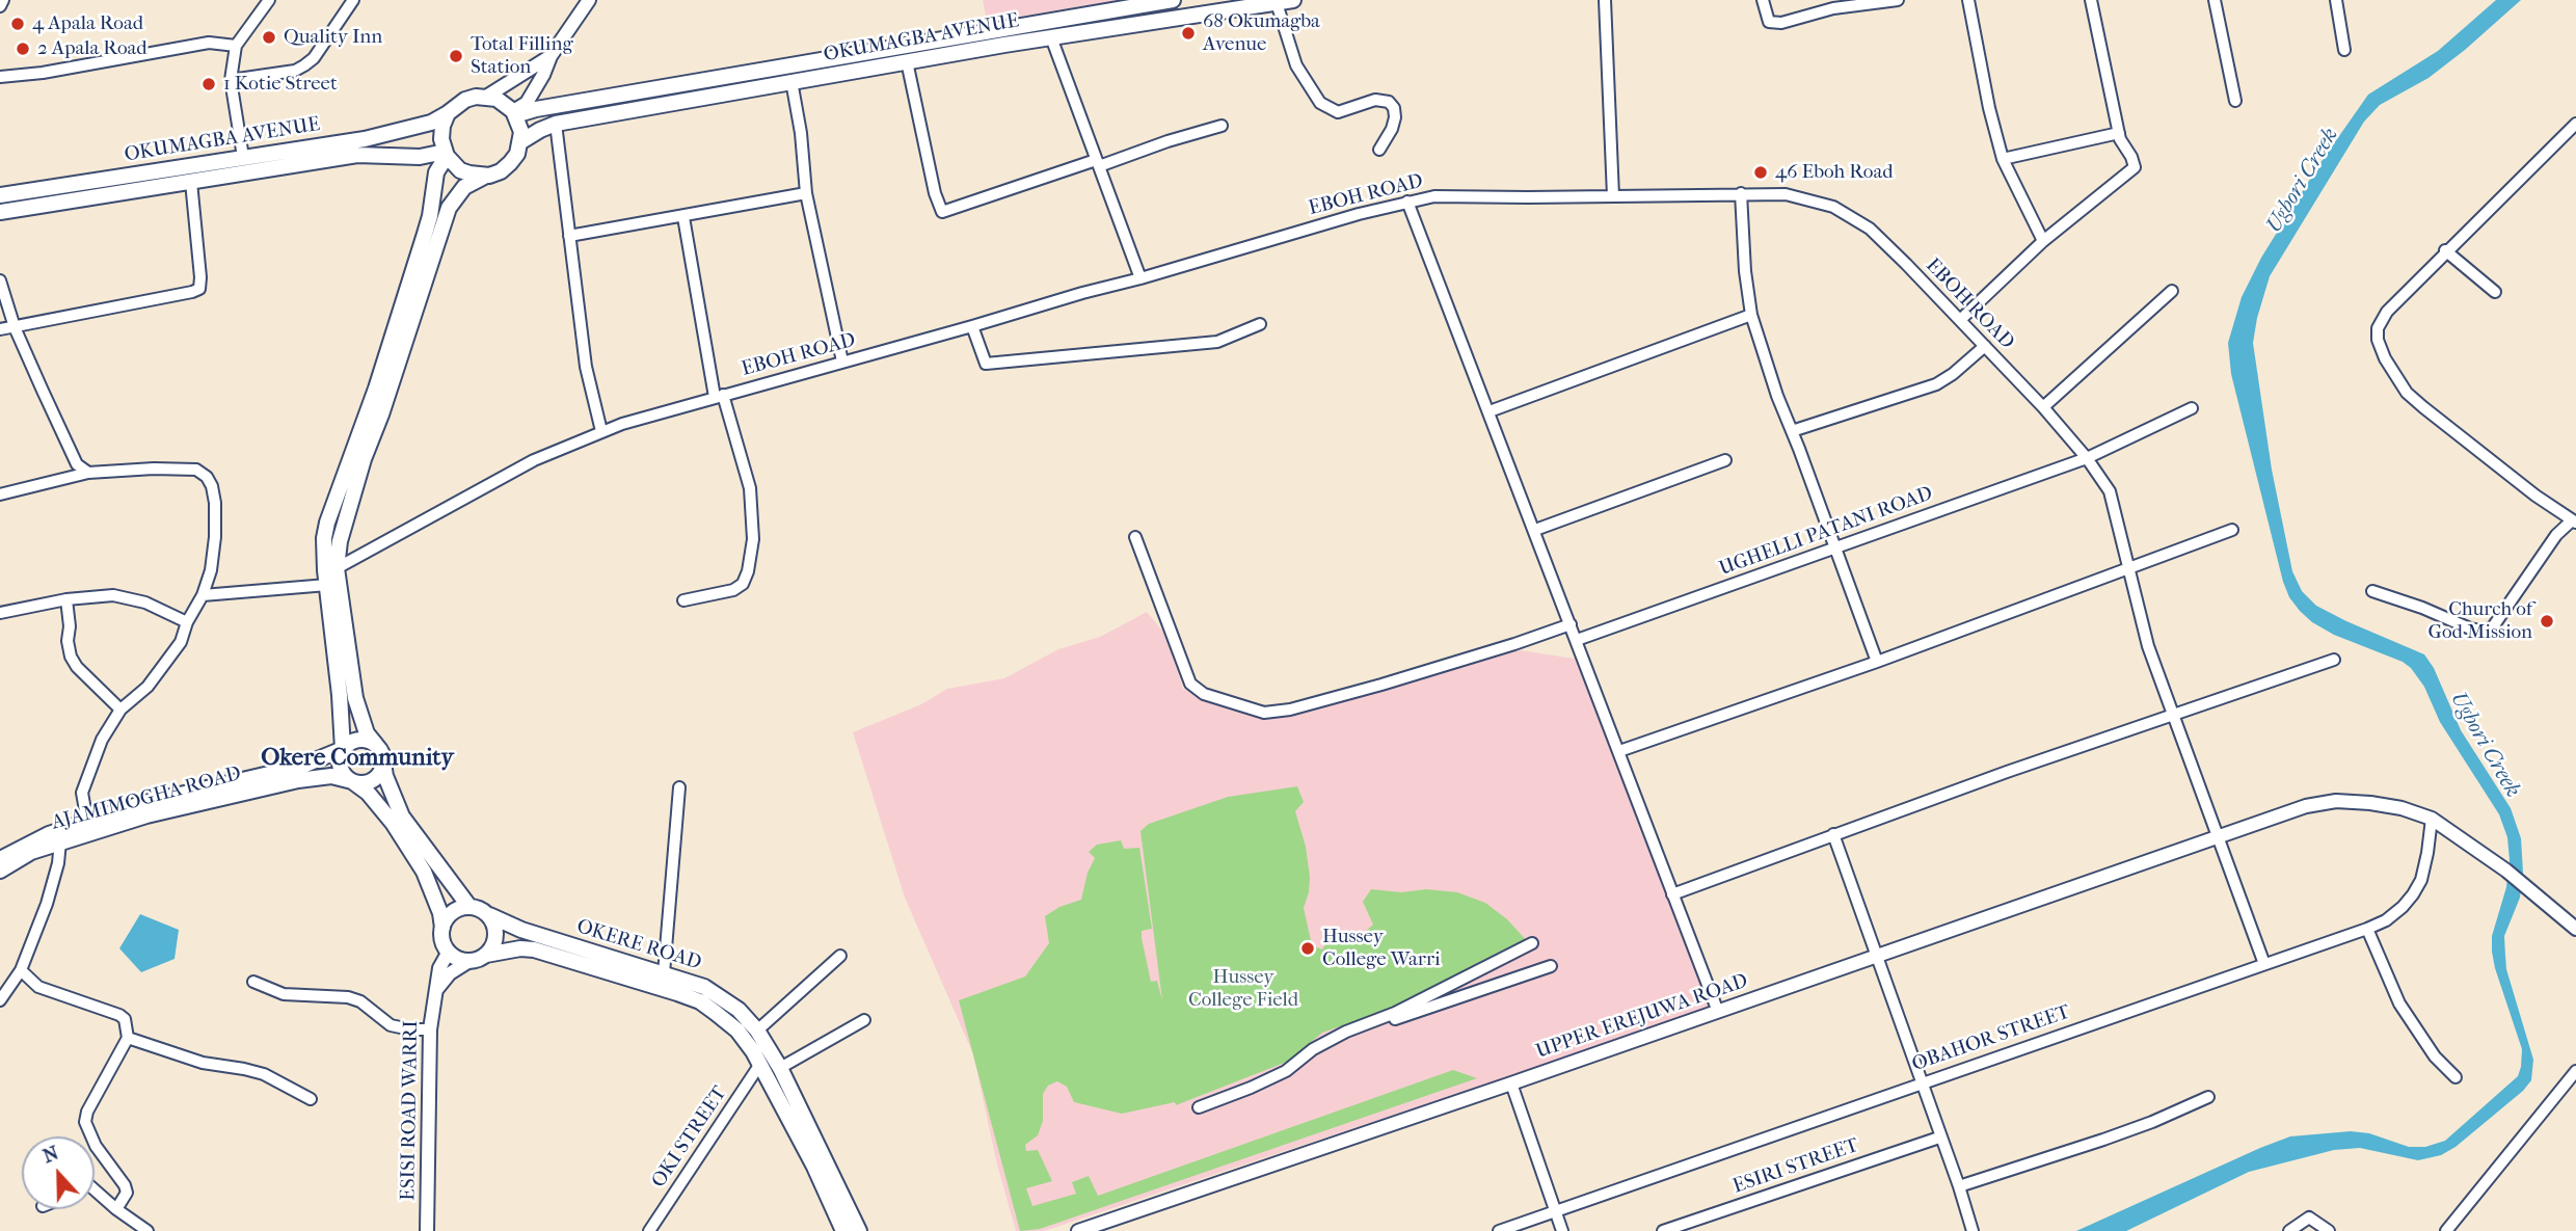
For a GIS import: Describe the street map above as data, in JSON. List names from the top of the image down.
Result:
{
  "streets": {
    "main road": ["OKUMAGBA AVENUE", "AJAMIMOGHA ROAD", "OKERE ROAD"],
    "street": [
      "EBOH ROAD",
      "UGHELLI PATANI ROAD",
      "UPPER EREJUWA ROAD",
      "OBAHOR STREET",
      "ESISI ROAD WARRI",
      "OKI STREET",
      "ESIRI STREET"
    ]
  },
  "crossings": [
    ["EBOH ROAD", "UGHELLI PATANI ROAD"],
    ["EBOH ROAD", "UPPER EREJUWA ROAD"],
    ["EBOH ROAD", "OBAHOR STREET"],
    ["OKERE ROAD", "ESISI ROAD WARRI"],
    ["OKERE ROAD", "OKI STREET"],
    ["UPPER EREJUWA ROAD", "OBAHOR STREET"]
  ],
  "districts": ["Okere Community"],
  "water": ["Ugbori Creek"],
  "parks": ["Hussey College Field"],
  "places": [
    "4 Apala Road",
    "68 Okumagba Avenue",
    "Quality Inn",
    "2 Apala Road",
    "Total Filling Station",
    "1 Kotie Street",
    "46 Eboh Road",
    "Church of God Mission",
    "Hussey College Warri"
  ],
  "north": "top"
}
